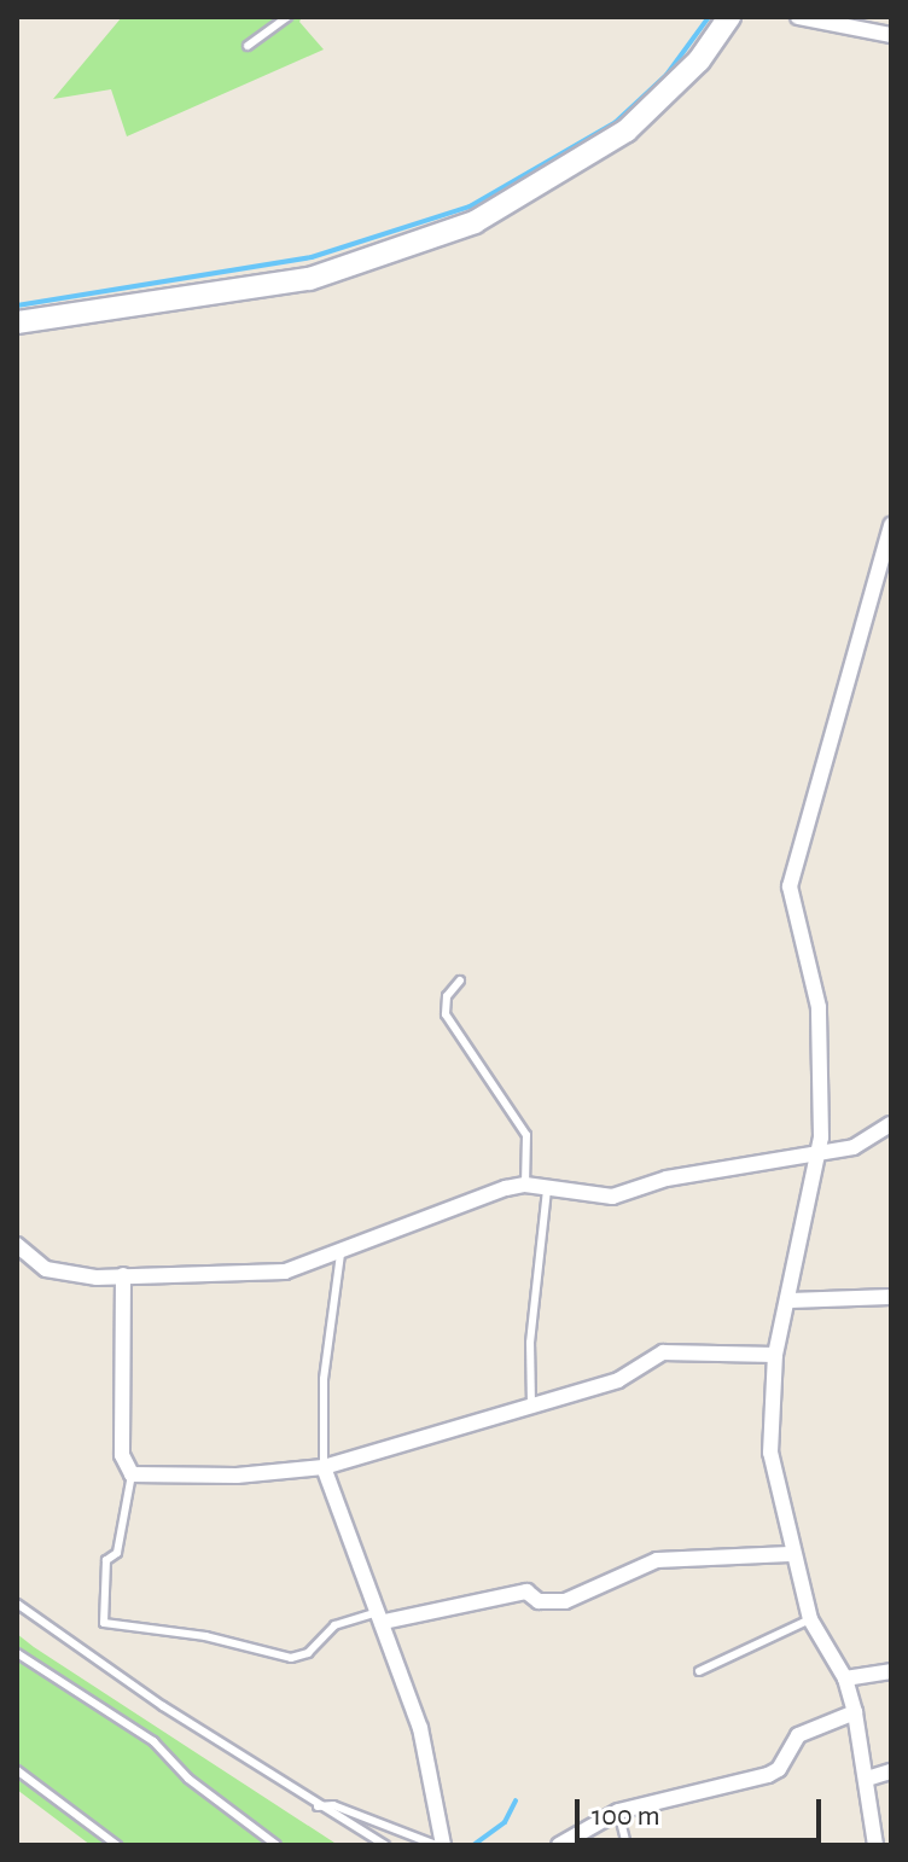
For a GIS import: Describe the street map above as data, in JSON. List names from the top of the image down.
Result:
{
  "scale_bar": "100 m"
}
